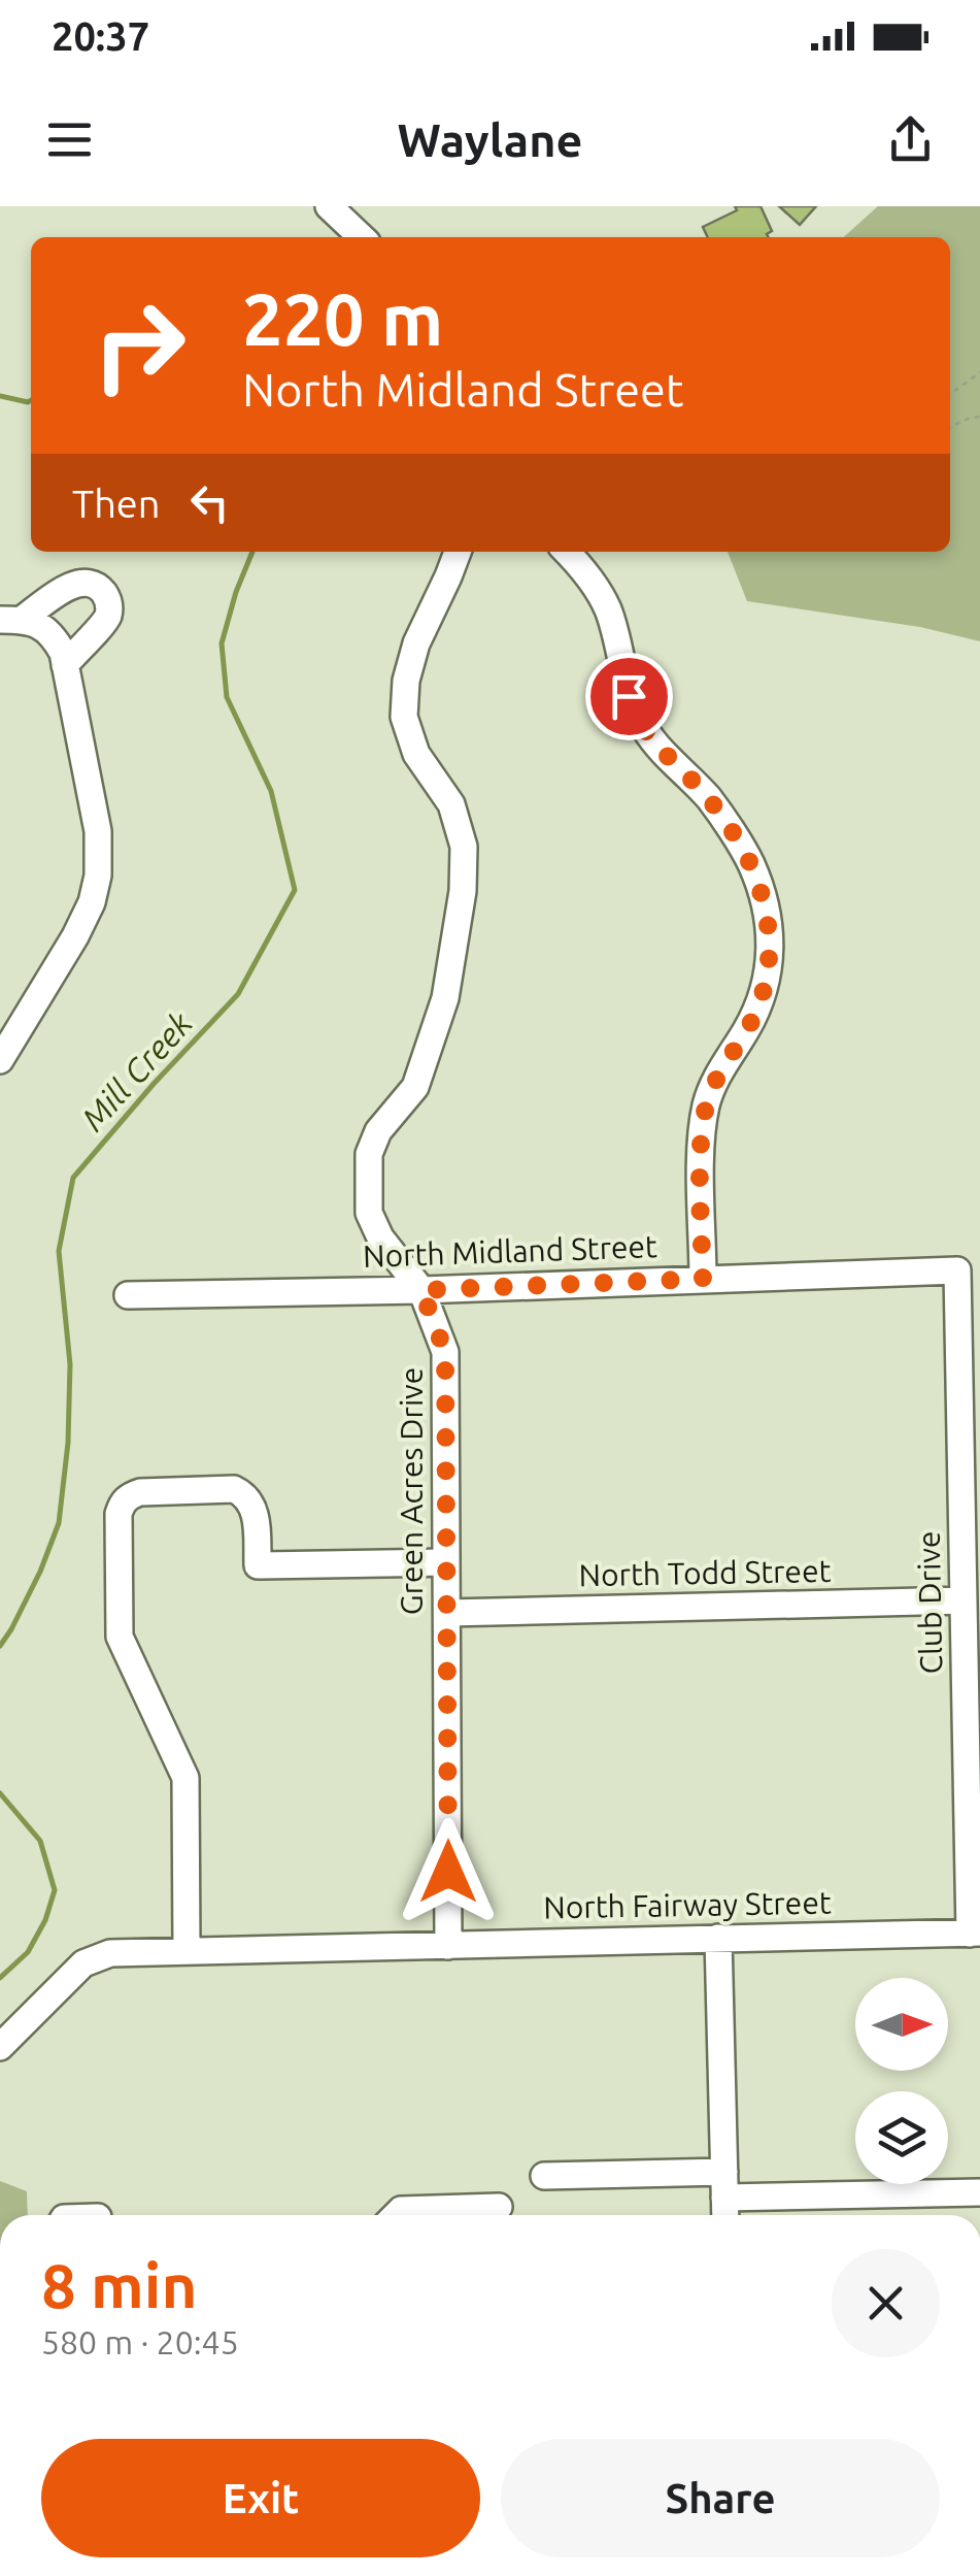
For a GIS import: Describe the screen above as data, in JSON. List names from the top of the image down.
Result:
{
  "streets": {
    "street": [
      "North Midland Street",
      "Green Acres Drive",
      "North Todd Street",
      "Club Drive",
      "North Fairway Street"
    ]
  },
  "crossings": [
    ["North Midland Street", "Green Acres Drive"],
    ["North Midland Street", "Club Drive"],
    ["Green Acres Drive", "North Todd Street"],
    ["Green Acres Drive", "North Fairway Street"],
    ["North Todd Street", "Club Drive"],
    ["Club Drive", "North Fairway Street"]
  ],
  "water": ["Mill Creek"],
  "north": "right",
  "page": {
    "status": "20:37",
    "header": "Waylane",
    "turn": ["220 m", "North Midland Street"],
    "then": "Then",
    "heading": ["8 min", "580 m · 20:45"],
    "buttons": ["Exit", "Share"]
  }
}
